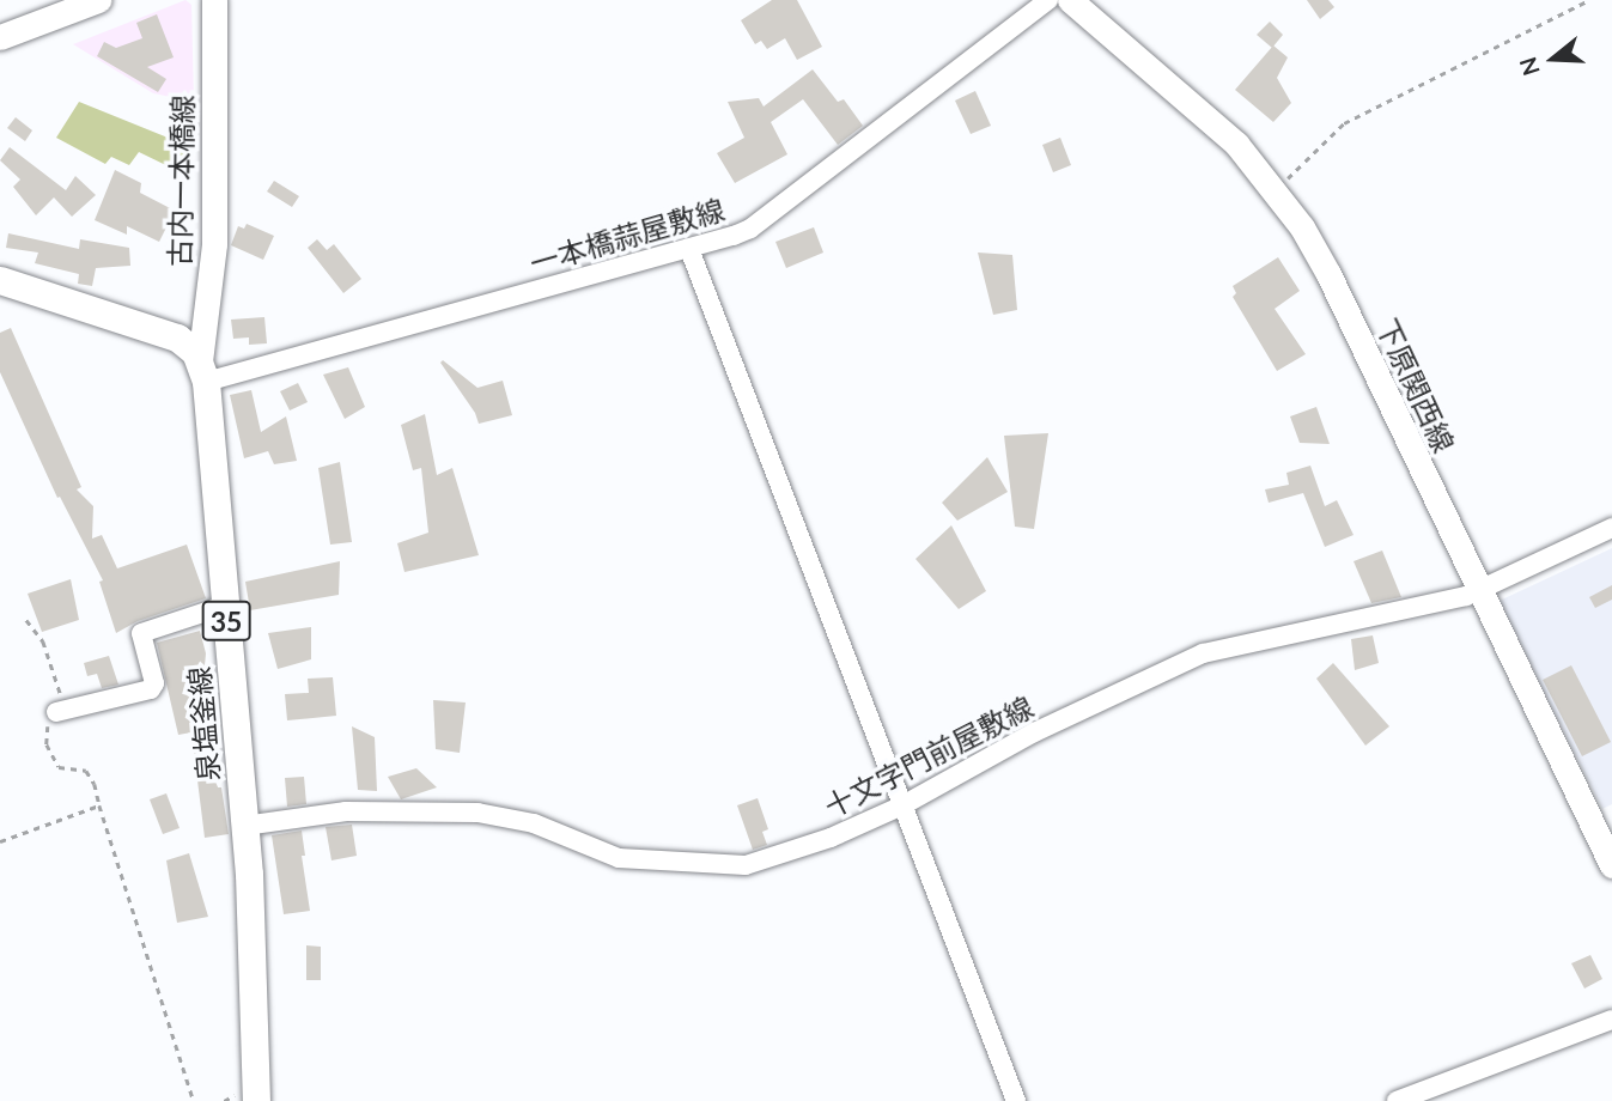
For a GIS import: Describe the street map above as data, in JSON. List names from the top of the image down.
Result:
{
  "streets": {
    "main road": ["35", "泉塩釜線"],
    "street": [
      "古内一本橋線",
      "一本橋蒜屋敷線",
      "下原関西線",
      "十文字門前屋敷線"
    ]
  },
  "crossings": [
    ["古内一本橋線", "一本橋蒜屋敷線"],
    ["古内一本橋線", "泉塩釜線"],
    ["一本橋蒜屋敷線", "泉塩釜線"],
    ["下原関西線", "十文字門前屋敷線"],
    ["泉塩釜線", "十文字門前屋敷線"]
  ],
  "north": "left"
}
